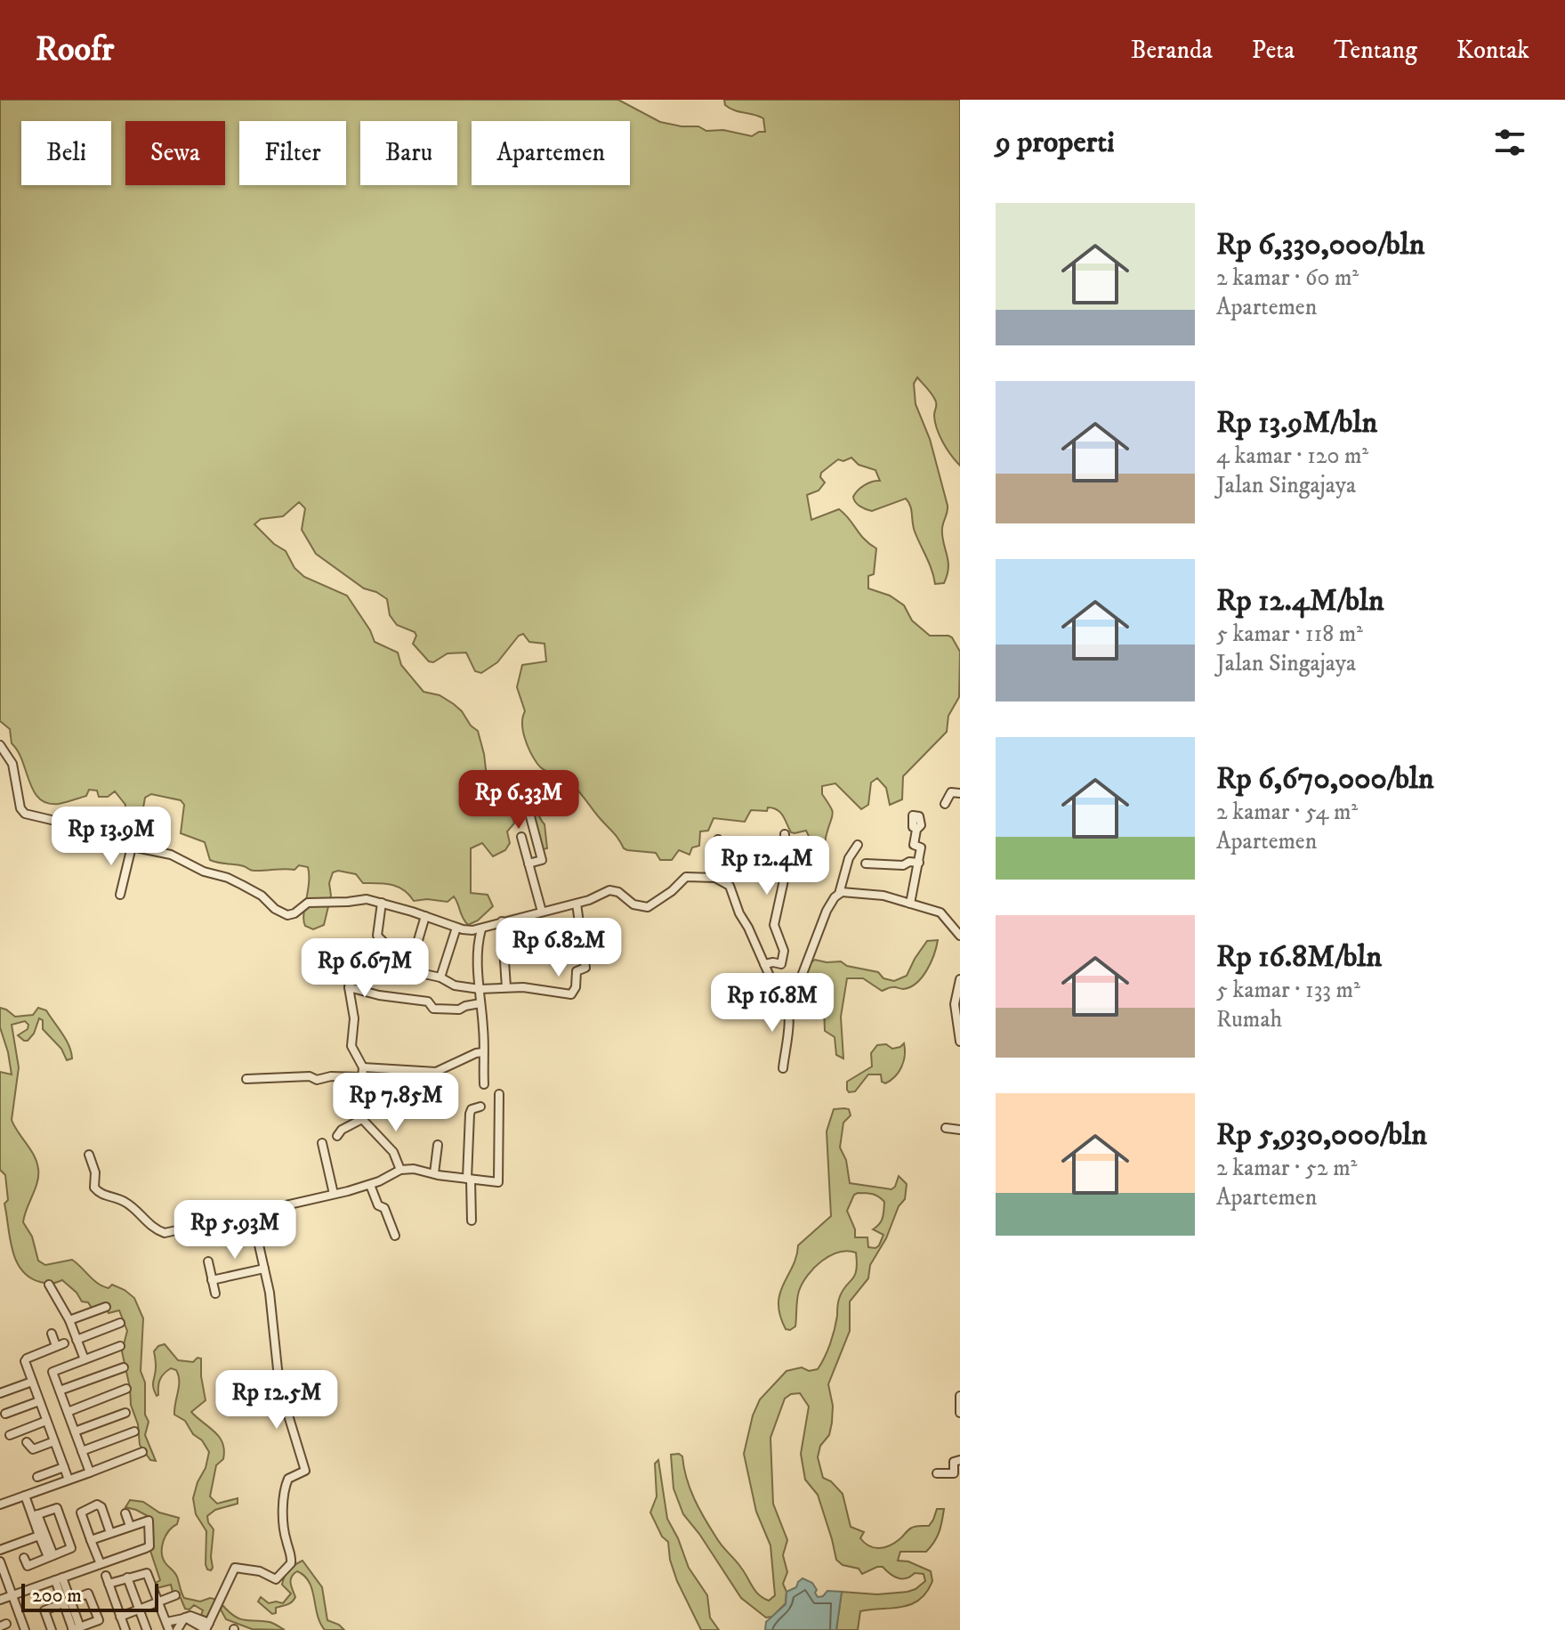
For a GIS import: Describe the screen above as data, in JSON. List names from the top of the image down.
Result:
{
  "scale_bar": "200 m",
  "page": {
    "header": "Roofr",
    "nav": [
      "Beranda",
      "Peta",
      "Tentang",
      "Kontak"
    ],
    "heading": "9 properti",
    "chip": [
      "Beli",
      "Sewa",
      "Filter",
      "Baru",
      "Apartemen"
    ],
    "list": [
      {
        "name": "Rp 6,330,000/bln",
        "note": "2 kamar · 60 m² · Apartemen"
      },
      {
        "name": "Rp 13.9M/bln",
        "note": "4 kamar · 120 m² · Jalan Singajaya"
      },
      {
        "name": "Rp 12.4M/bln",
        "note": "5 kamar · 118 m² · Jalan Singajaya"
      },
      {
        "name": "Rp 6,670,000/bln",
        "note": "2 kamar · 54 m² · Apartemen"
      },
      {
        "name": "Rp 16.8M/bln",
        "note": "5 kamar · 133 m² · Rumah"
      },
      {
        "name": "Rp 5,930,000/bln",
        "note": "2 kamar · 52 m² · Apartemen"
      }
    ],
    "price": [
      "Rp 6.33M",
      "Rp 13.9M",
      "Rp 12.4M",
      "Rp 6.82M",
      "Rp 6.67M",
      "Rp 16.8M",
      "Rp 7.85M",
      "Rp 5.93M",
      "Rp 12.5M"
    ],
    "scale": "200 m"
  }
}
